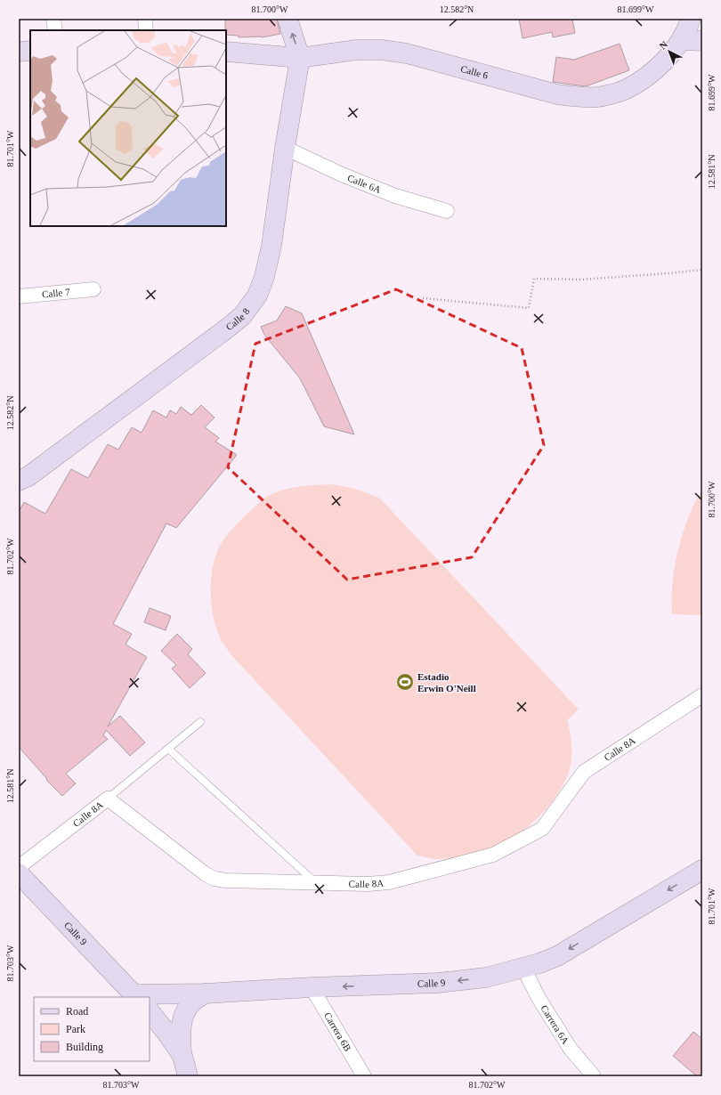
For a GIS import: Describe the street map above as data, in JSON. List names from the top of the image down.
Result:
{
  "streets": {
    "street": [
      "Calle 6",
      "Calle 6A",
      "Calle 7",
      "Calle 8",
      "Calle 8A",
      "Calle 9",
      "Carrera 6A",
      "Carrera 6B"
    ]
  },
  "crossings": [
    ["Calle 6", "Calle 8"],
    ["Calle 6A", "Calle 8"],
    ["Calle 9", "Carrera 6A"],
    ["Calle 9", "Carrera 6B"]
  ],
  "one_way": ["Calle 9"],
  "places": {
    "sports": ["Estadio Erwin O'Neill"]
  },
  "legend": ["Road", "Park", "Building"],
  "north": "top left",
  "coordinates": [
    "81.700°W",
    "12.582°N",
    "81.699°W",
    "81.701°W",
    "12.581°N",
    "81.702°W",
    "81.703°W"
  ]
}
